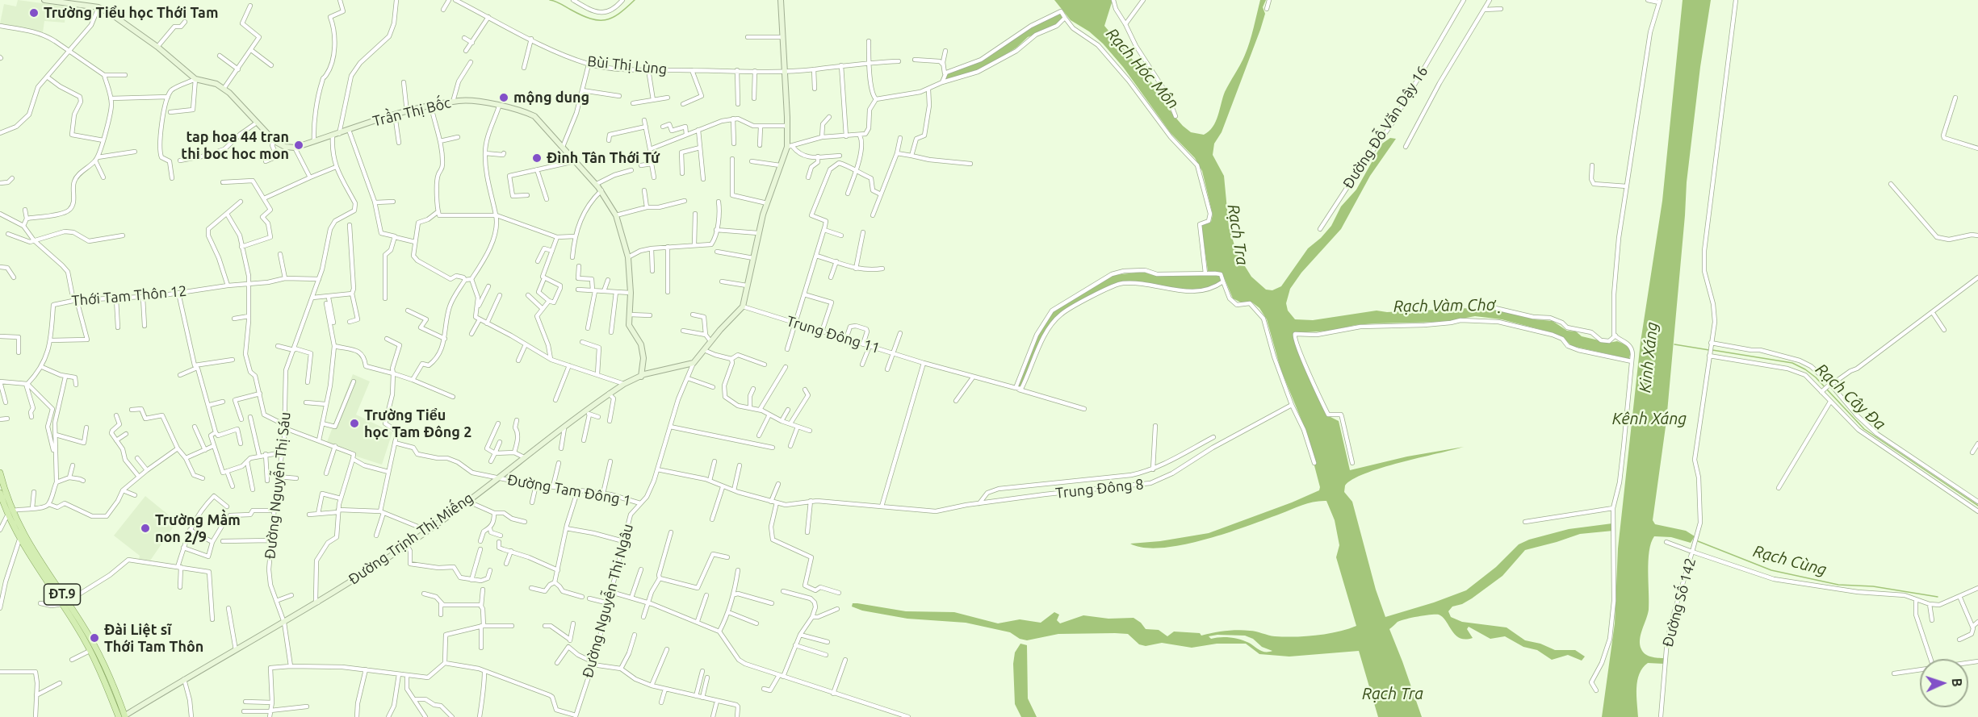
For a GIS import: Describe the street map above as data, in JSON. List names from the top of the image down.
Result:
{
  "streets": {
    "main road": [
      "Trần Thị Bốc",
      "Đường Trịnh Thị Miếng",
      "ĐT.9",
      "Đường Nguyễn Thị Ngâu"
    ],
    "street": [
      "Bùi Thị Lùng",
      "Đường Đỗ Văn Dậy 16",
      "Thới Tam Thôn 12",
      "Trung Đông 11",
      "Đường Nguyễn Thị Sáu",
      "Trung Đông 8",
      "Đường Tam Đông 1",
      "Đường Số 142"
    ]
  },
  "crossings": [
    ["Trần Thị Bốc", "Đường Nguyễn Thị Sáu"],
    ["Trần Thị Bốc", "Đường Trịnh Thị Miếng"],
    ["Thới Tam Thôn 12", "Đường Nguyễn Thị Sáu"],
    ["Trung Đông 11", "Đường Nguyễn Thị Ngâu"],
    ["Đường Nguyễn Thị Sáu", "Đường Trịnh Thị Miếng"],
    ["Trung Đông 8", "Đường Nguyễn Thị Ngâu"],
    ["Đường Tam Đông 1", "Đường Trịnh Thị Miếng"],
    ["Đường Tam Đông 1", "Đường Nguyễn Thị Ngâu"],
    ["Đường Trịnh Thị Miếng", "ĐT.9"],
    ["Đường Trịnh Thị Miếng", "Đường Nguyễn Thị Ngâu"]
  ],
  "water": [
    "Rạch Hóc Môn",
    "Rạch Tra",
    "Rạch Vàm Chợ",
    "Kinh Xáng",
    "Rạch Cây Đa",
    "Kênh Xáng",
    "Rạch Cùng"
  ],
  "places": [
    "Trường Tiểu học Thới Tam",
    "mộng dung",
    "tap hoa 44 tran thi boc hoc mon",
    "Đình Tân Thới Tứ",
    "Trường Tiểu học Tam Đông 2",
    "Trường Mầm non 2/9",
    "Đài Liệt sĩ Thới Tam Thôn"
  ],
  "north": "right"
}
